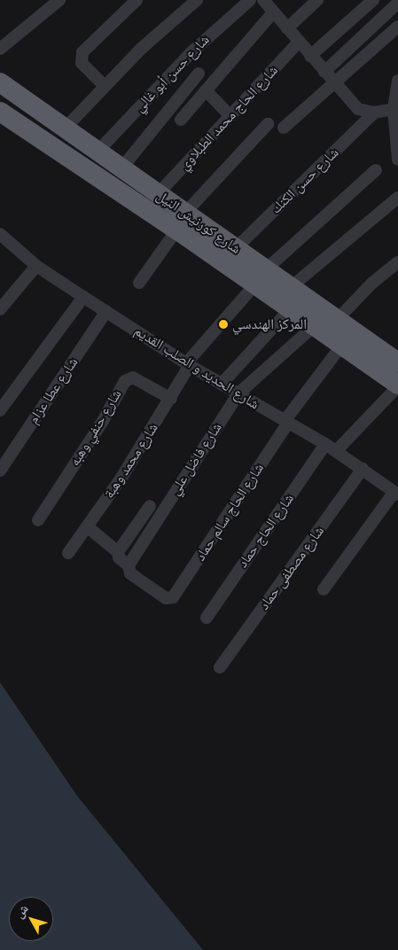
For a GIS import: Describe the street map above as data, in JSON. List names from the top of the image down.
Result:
{
  "streets": {
    "highway": ["شارع كورنيش النيل"],
    "street": [
      "شارع حسن أبو غالي",
      "شارع الحاج محمد الطبلاوي",
      "شارع حسن الكنك",
      "شارع الحديد و الصلب القديم",
      "شارع عطا عزام",
      "شارع حنفي وهبه",
      "شارع فاضل علي",
      "شارع محمد وهبة",
      "شارع الحاج سالم حماد",
      "شارع الحاج حماد",
      "شارع مصطفى حماد"
    ]
  },
  "crossings": [
    ["شارع حسن أبو غالي", "شارع كورنيش النيل"],
    ["شارع الحاج محمد الطبلاوي", "شارع كورنيش النيل"],
    ["شارع حسن الكنك", "شارع كورنيش النيل"],
    ["شارع كورنيش النيل", "شارع فاضل علي"],
    ["شارع كورنيش النيل", "شارع محمد وهبة"],
    ["شارع كورنيش النيل", "شارع الحاج سالم حماد"],
    ["شارع الحديد و الصلب القديم", "شارع عطا عزام"],
    ["شارع الحديد و الصلب القديم", "شارع فاضل علي"],
    ["شارع الحديد و الصلب القديم", "شارع محمد وهبة"],
    ["شارع الحديد و الصلب القديم", "شارع الحاج سالم حماد"],
    ["شارع الحديد و الصلب القديم", "شارع الحاج حماد"],
    ["شارع الحديد و الصلب القديم", "شارع مصطفى حماد"],
    ["شارع حنفي وهبه", "شارع محمد وهبة"],
    ["شارع فاضل علي", "شارع الحاج سالم حماد"]
  ],
  "places": ["المركز الهندسي"],
  "north": "top left"
}
